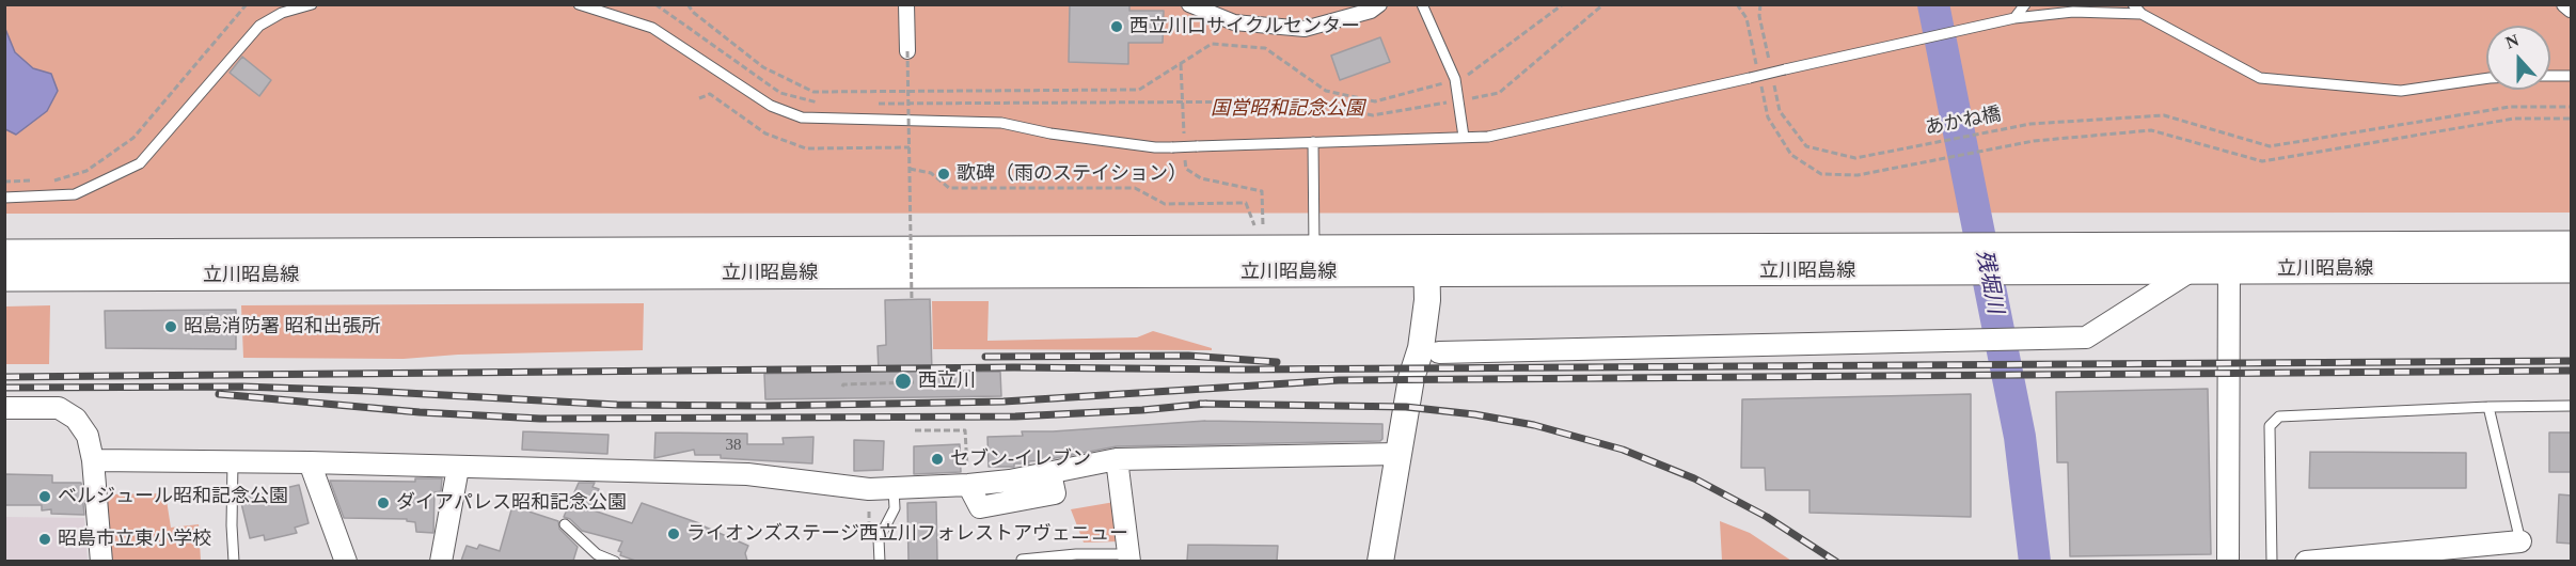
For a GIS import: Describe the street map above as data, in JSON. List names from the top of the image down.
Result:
{
  "streets": {
    "main road": ["立川昭島線"],
    "path": ["あかね橋"]
  },
  "water": ["残堀川"],
  "parks": ["国営昭和記念公園"],
  "places": [
    "西立川口サイクルセンター",
    "歌碑（雨のステイション）",
    "昭島消防署 昭和出張所",
    "西立川",
    "セブン-イレブン",
    "ベルジュール昭和記念公園",
    "ダイアパレス昭和記念公園",
    "ライオンズステージ西立川フォレストアヴェニュー",
    "昭島市立東小学校"
  ],
  "house_numbers": ["38"],
  "north": "top"
}
